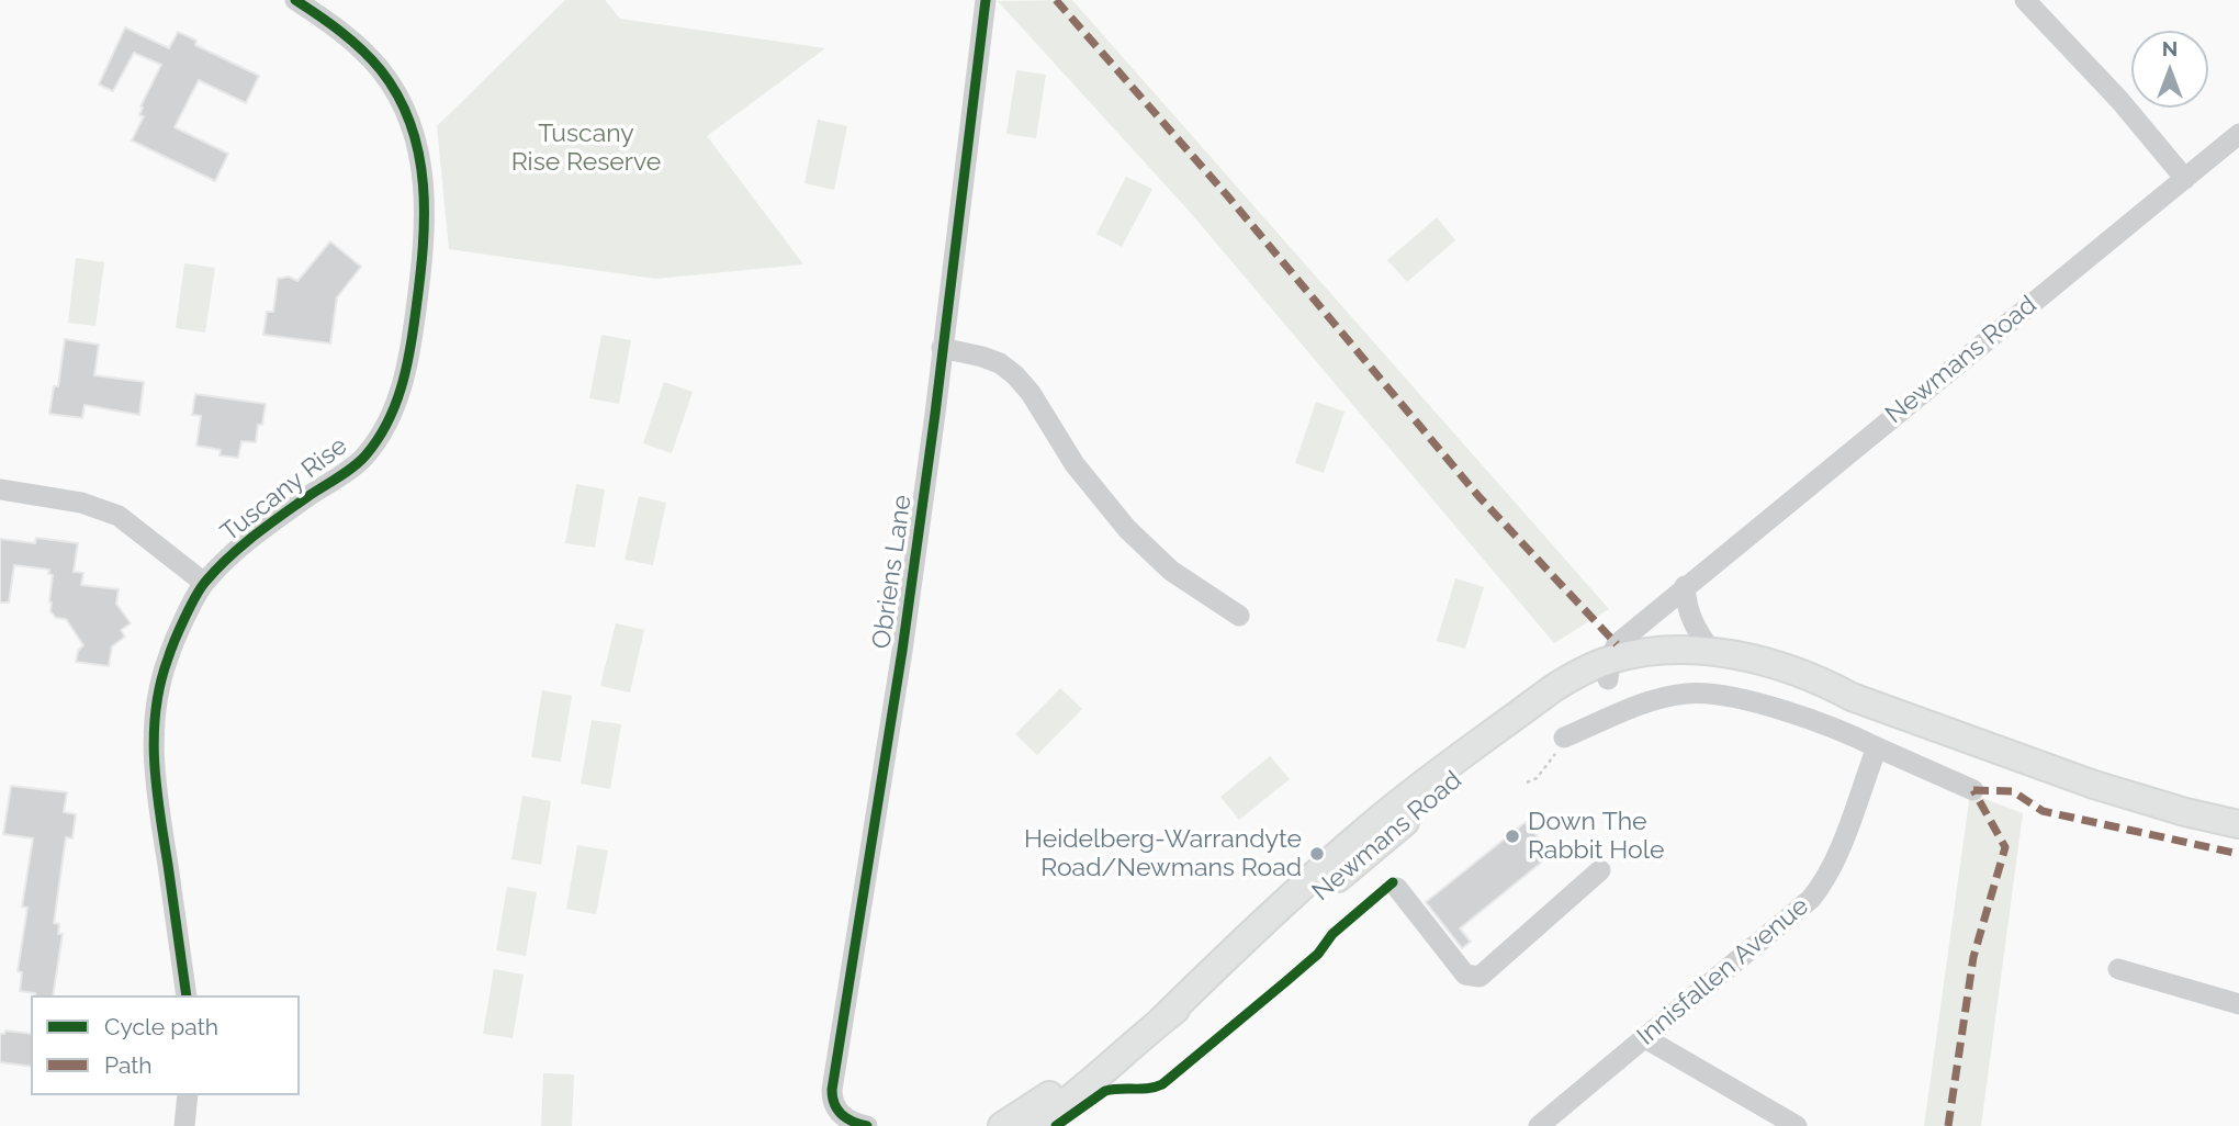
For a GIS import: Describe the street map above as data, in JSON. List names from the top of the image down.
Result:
{
  "streets": {
    "main road": ["Newmans Road"],
    "street": ["Tuscany Rise", "Obriens Lane", "Innisfallen Avenue"]
  },
  "parks": ["Tuscany Rise Reserve"],
  "places": ["Down The Rabbit Hole", "Heidelberg-Warrandyte Road/Newmans Road"],
  "legend": ["Cycle path", "Path"],
  "north": "top"
}
